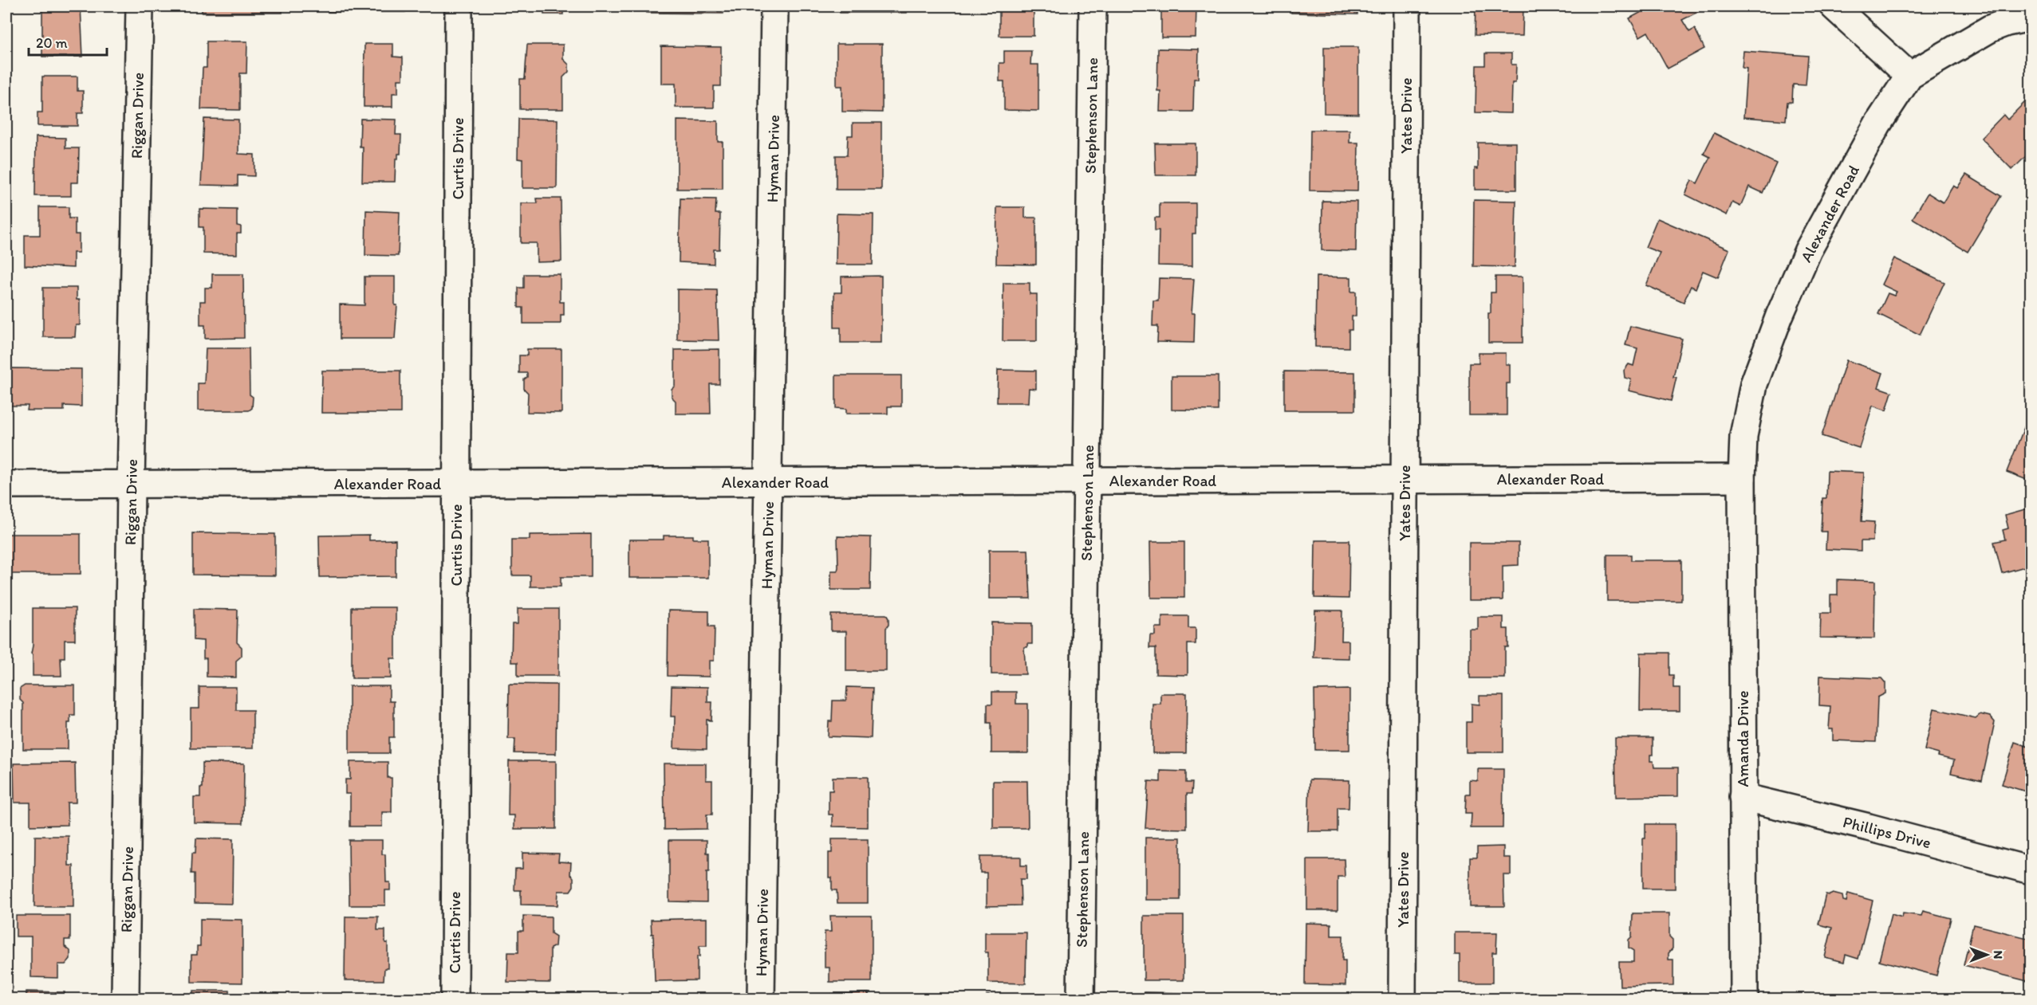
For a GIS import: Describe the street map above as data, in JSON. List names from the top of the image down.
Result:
{
  "streets": {
    "street": [
      "Riggan Drive",
      "Stephenson Lane",
      "Yates Drive",
      "Curtis Drive",
      "Hyman Drive",
      "Alexander Road",
      "Amanda Drive",
      "Phillips Drive"
    ]
  },
  "crossings": [
    ["Riggan Drive", "Alexander Road"],
    ["Stephenson Lane", "Alexander Road"],
    ["Yates Drive", "Alexander Road"],
    ["Curtis Drive", "Alexander Road"],
    ["Hyman Drive", "Alexander Road"],
    ["Alexander Road", "Amanda Drive"],
    ["Amanda Drive", "Phillips Drive"]
  ],
  "scale_bar": "20 m",
  "north": "right"
}
